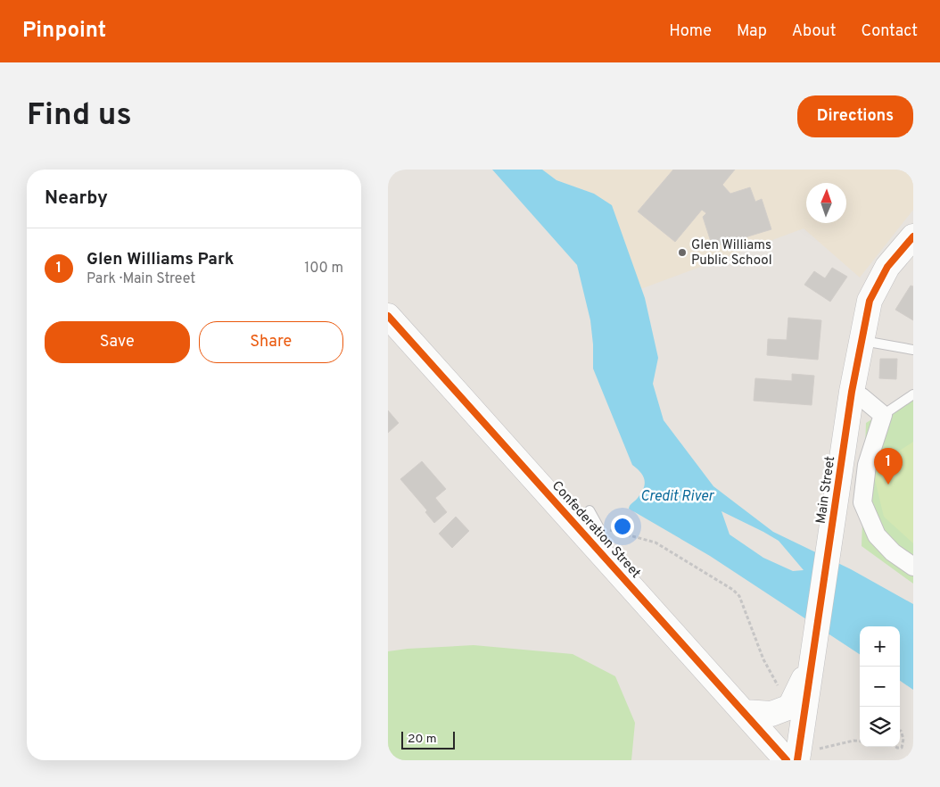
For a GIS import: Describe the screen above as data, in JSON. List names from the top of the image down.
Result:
{
  "streets": {
    "main road": ["Main Street", "Confederation Street"]
  },
  "water": ["Credit River"],
  "places": ["Glen Williams Public School"],
  "scale_bar": "20 m",
  "north": "top",
  "page": {
    "header": "Pinpoint",
    "nav": [
      "Home",
      "Map",
      "About",
      "Contact"
    ],
    "buttons": [
      "Directions",
      ["Save", "Share"]
    ],
    "title": "Find us",
    "heading": "Nearby",
    "list": [
      {
        "mark": "1",
        "name": "Glen Williams Park",
        "note": "Park · Main Street",
        "value": "100 m"
      }
    ],
    "pins": "1",
    "map_buttons": ["+", "−"],
    "scale": "20 m"
  }
}
